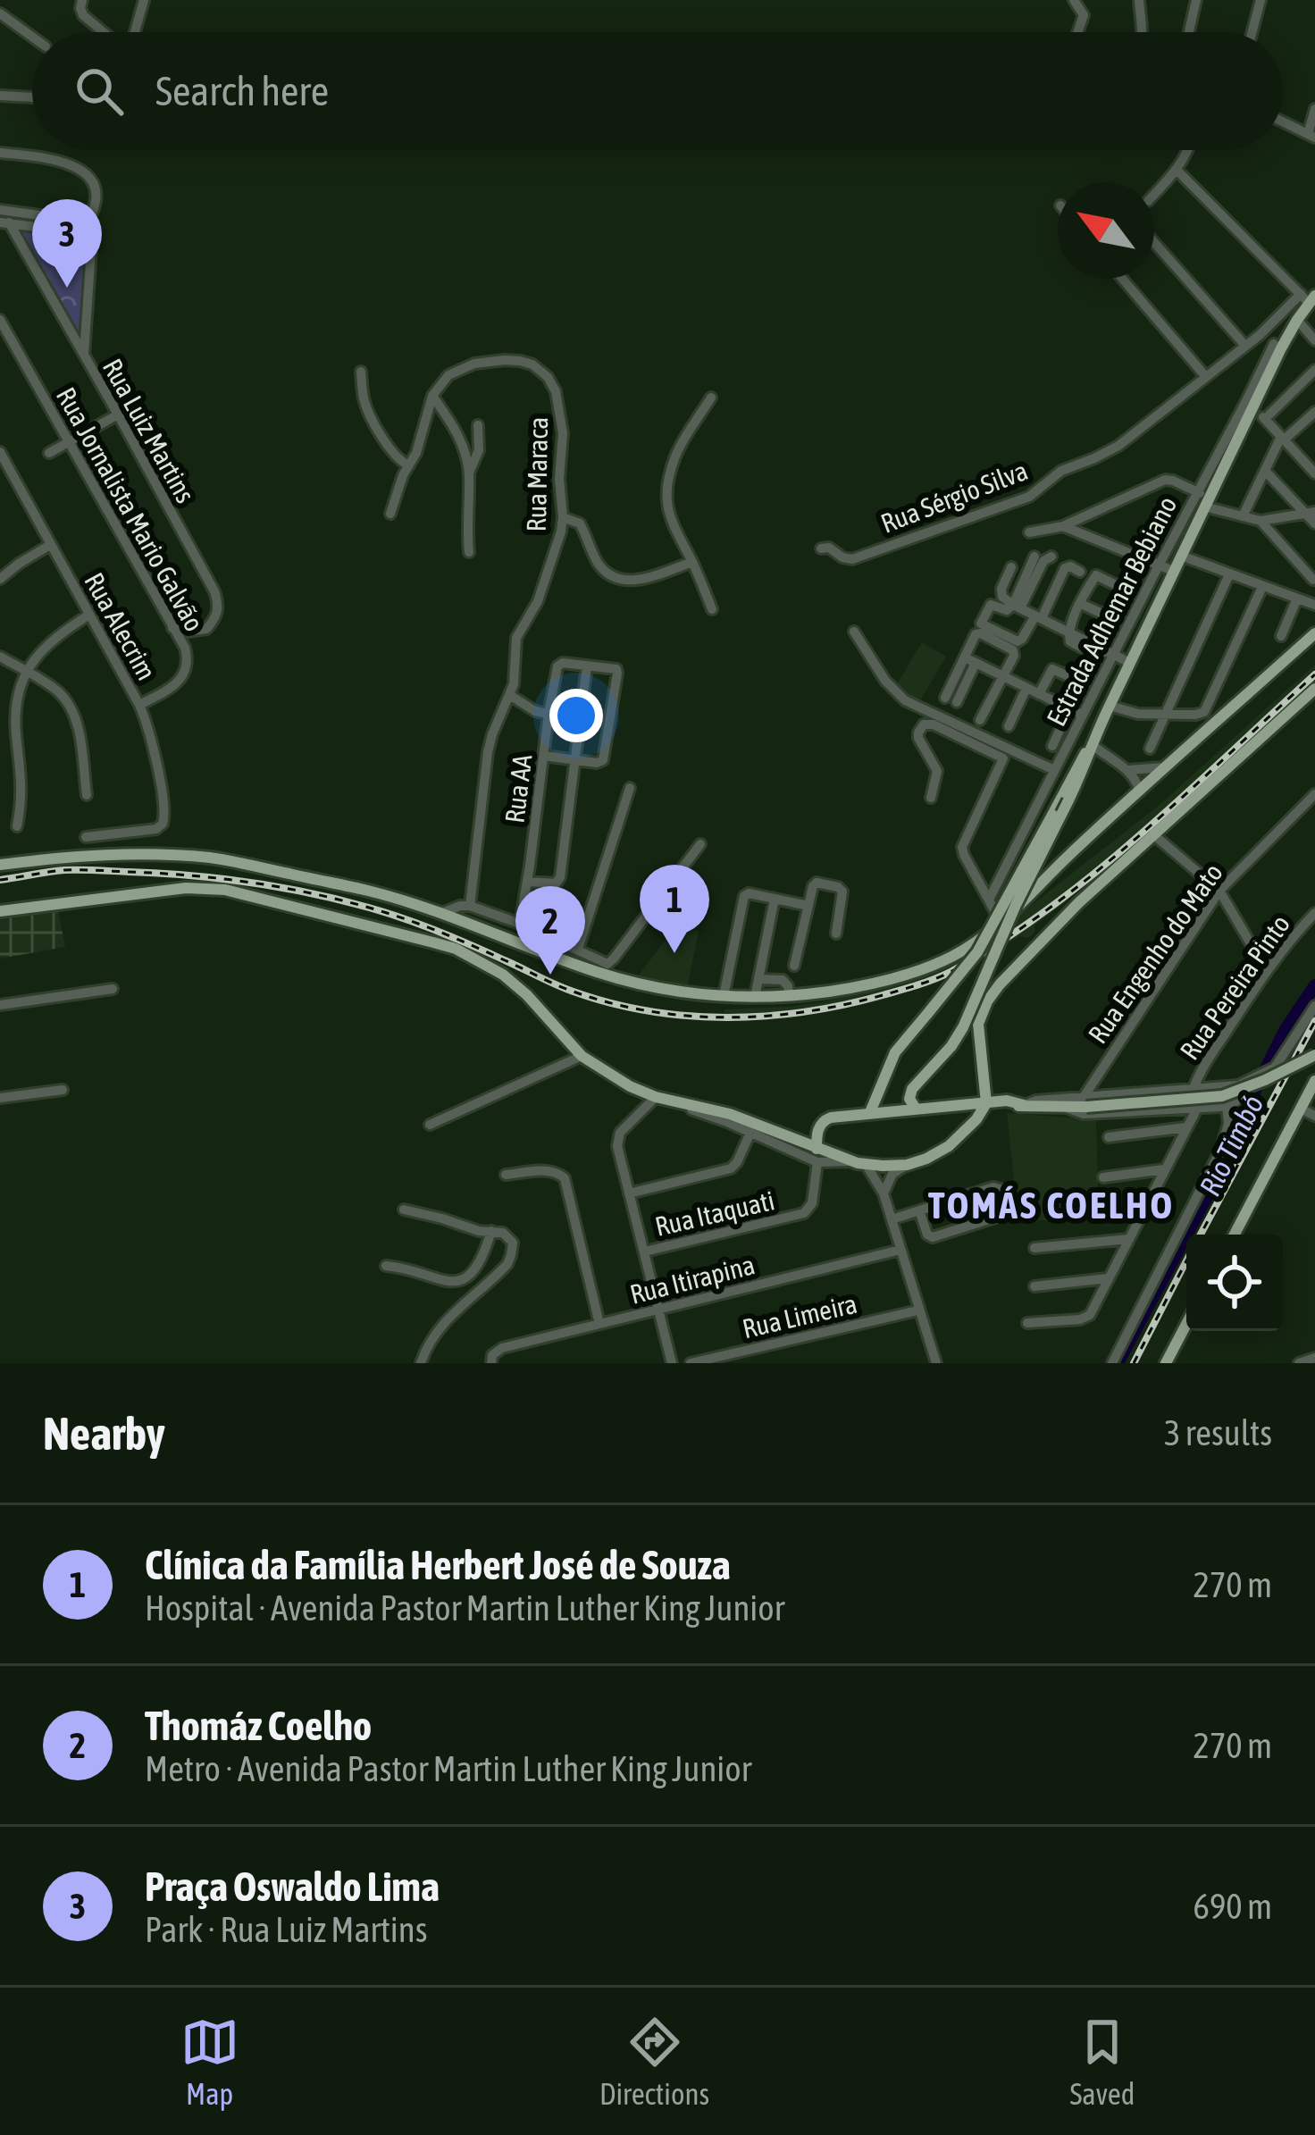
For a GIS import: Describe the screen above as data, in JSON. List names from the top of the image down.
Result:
{
  "streets": {
    "main road": ["Estrada Adhemar Bebiano"],
    "street": [
      "Rua Luiz Martins",
      "Rua Maraca",
      "Rua Sérgio Silva",
      "Rua Jornalista Mario Galvão",
      "Rua Alecrim",
      "Rua AA",
      "Rua Engenho do Mato",
      "Rua Pereira Pinto",
      "Rua Itaquati",
      "Rua Itirapina",
      "Rua Limeira"
    ]
  },
  "crossings": [
    ["Rua Luiz Martins", "Rua Jornalista Mario Galvão"],
    ["Rua Sérgio Silva", "Estrada Adhemar Bebiano"],
    ["Rua Jornalista Mario Galvão", "Rua Alecrim"]
  ],
  "districts": ["TOMÁS COELHO"],
  "water": ["Rio Timbó"],
  "north": "top left",
  "page": {
    "search": "Search here",
    "pins": ["3", "1", "2"],
    "heading": ["Nearby", "3 results"],
    "list": [
      {
        "mark": "1",
        "name": "Clínica da Família Herbert José de Souza",
        "note": "Hospital · Avenida Pastor Martin Luther King Junior",
        "value": "270 m"
      },
      {
        "mark": "2",
        "name": "Thomáz Coelho",
        "note": "Metro · Avenida Pastor Martin Luther King Junior",
        "value": "270 m"
      },
      {
        "mark": "3",
        "name": "Praça Oswaldo Lima",
        "note": "Park · Rua Luiz Martins",
        "value": "690 m"
      }
    ],
    "nav": ["Map", "Directions", "Saved"]
  }
}
